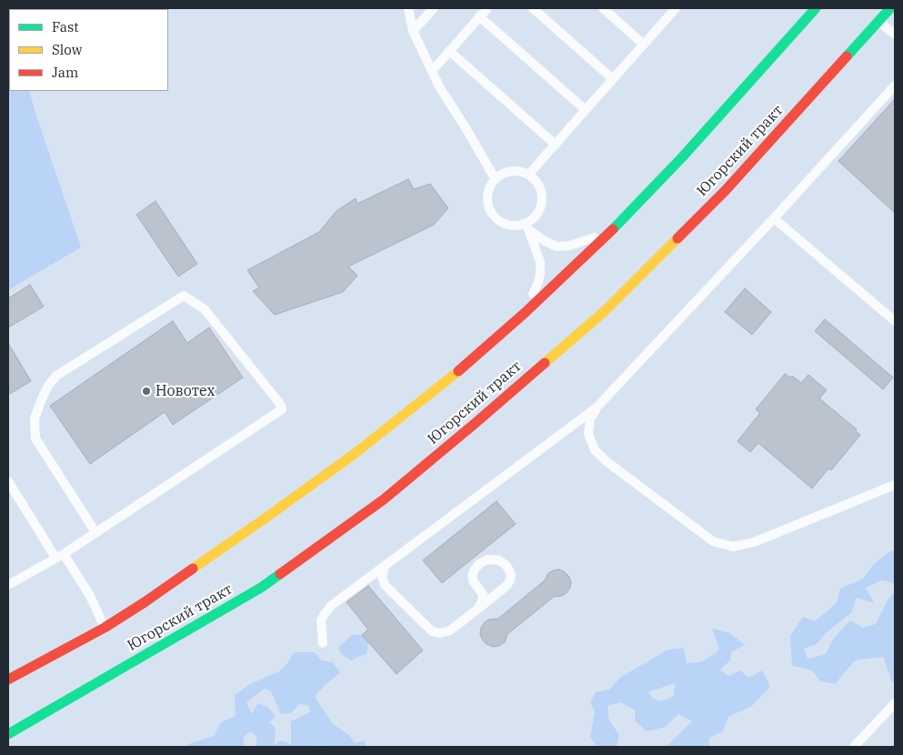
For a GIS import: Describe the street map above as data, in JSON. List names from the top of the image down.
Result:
{
  "streets": {
    "main road": ["Югорский тракт"]
  },
  "places": ["Новотех"],
  "legend": ["Fast", "Slow", "Jam"]
}
